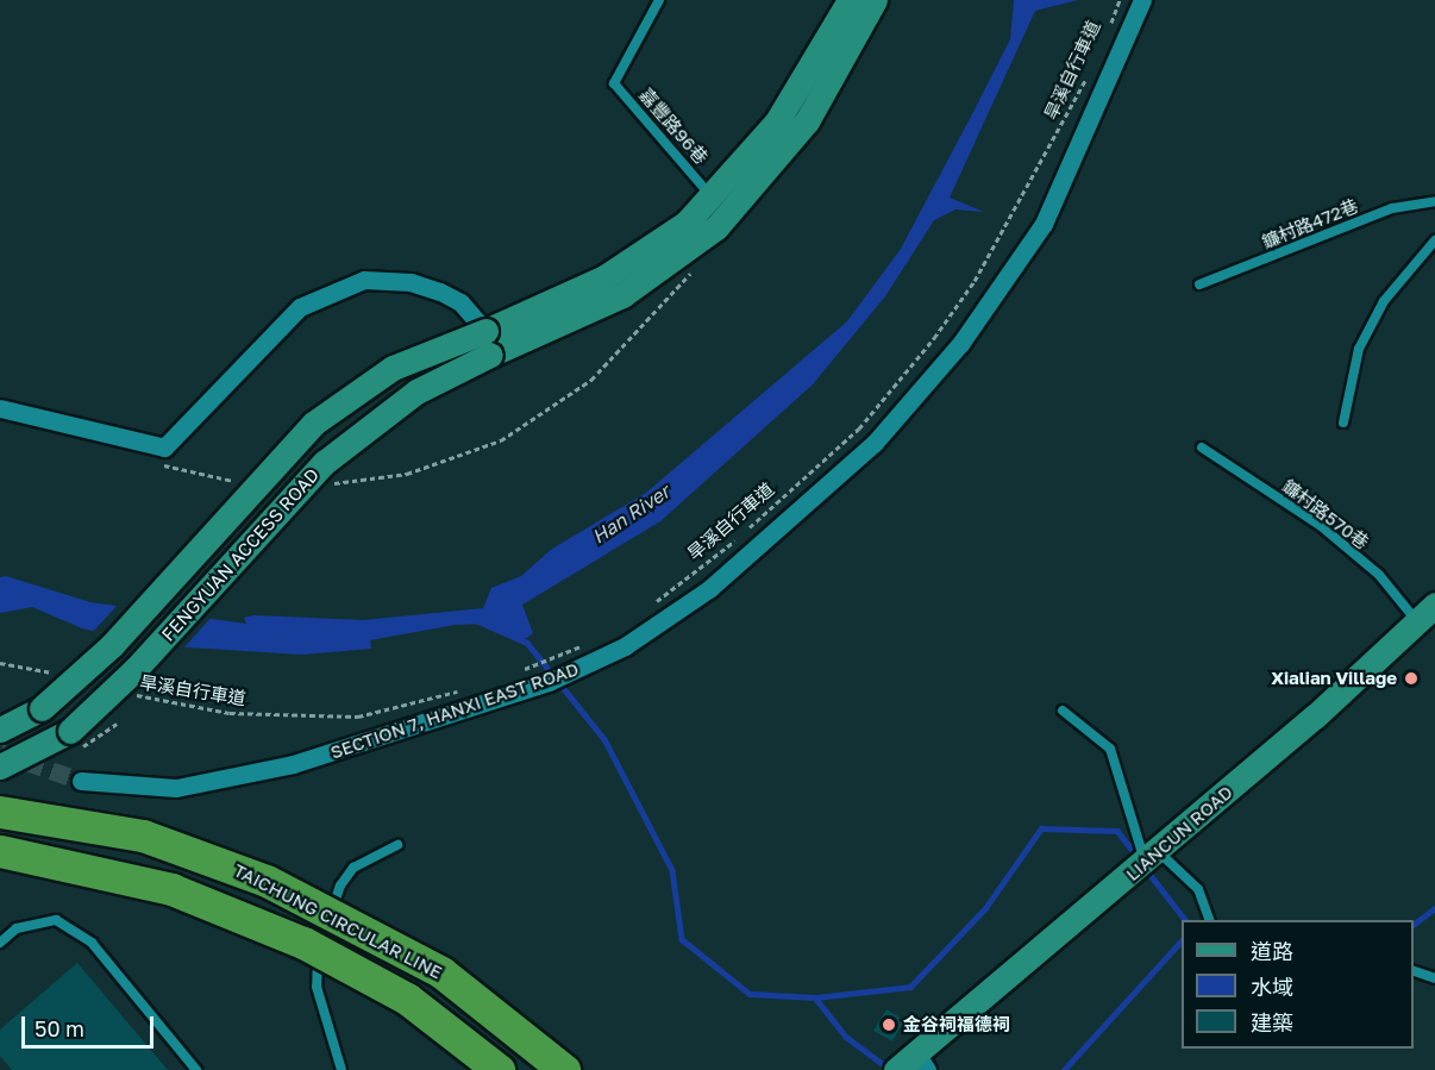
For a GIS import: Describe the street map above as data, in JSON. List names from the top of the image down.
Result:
{
  "streets": {
    "highway": ["TAICHUNG CIRCULAR LINE"],
    "street": ["FENGYUAN ACCESS ROAD", "SECTION 7, HANXI EAST ROAD", "LIANCUN ROAD"],
    "lane": ["嘉豐路96巷", "鐮村路472巷", "鐮村路570巷"],
    "path": ["旱溪自行車道"]
  },
  "crossings": [
    ["鐮村路570巷", "LIANCUN ROAD"]
  ],
  "water": ["Han River"],
  "places": ["Xialian Village", "金谷祠福德祠"],
  "legend": ["道路", "水域", "建築"],
  "scale_bar": "50 m"
}
